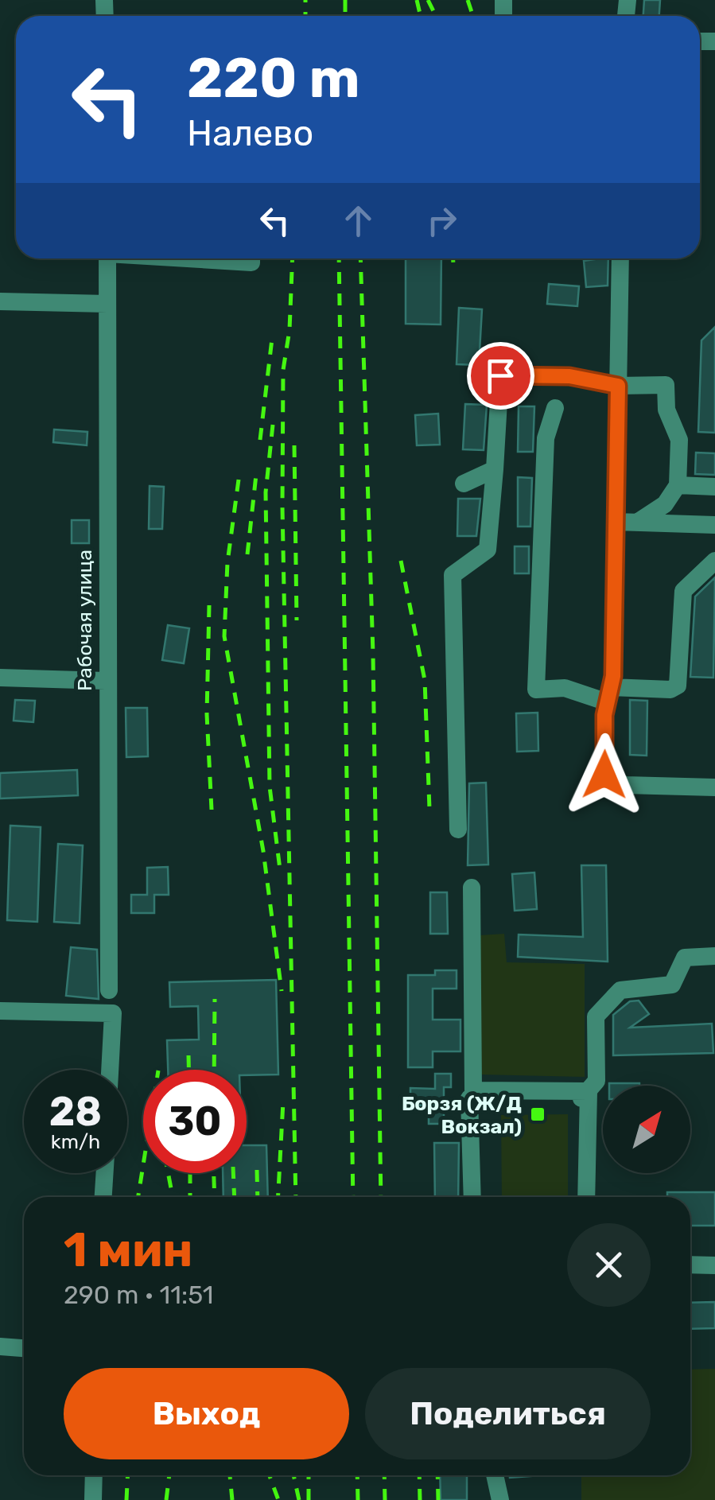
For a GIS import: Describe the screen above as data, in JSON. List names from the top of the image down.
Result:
{
  "streets": {
    "street": ["Рабочая улица"]
  },
  "places": {
    "transit": ["Борзя (Ж/Д Вокзал)"]
  },
  "north": "top right",
  "page": {
    "turn": ["220 m", "Налево"],
    "speed": "28 km/h",
    "limit": "30",
    "heading": ["1 мин", "290 m · 11:51"],
    "buttons": ["Выход", "Поделиться"]
  }
}
